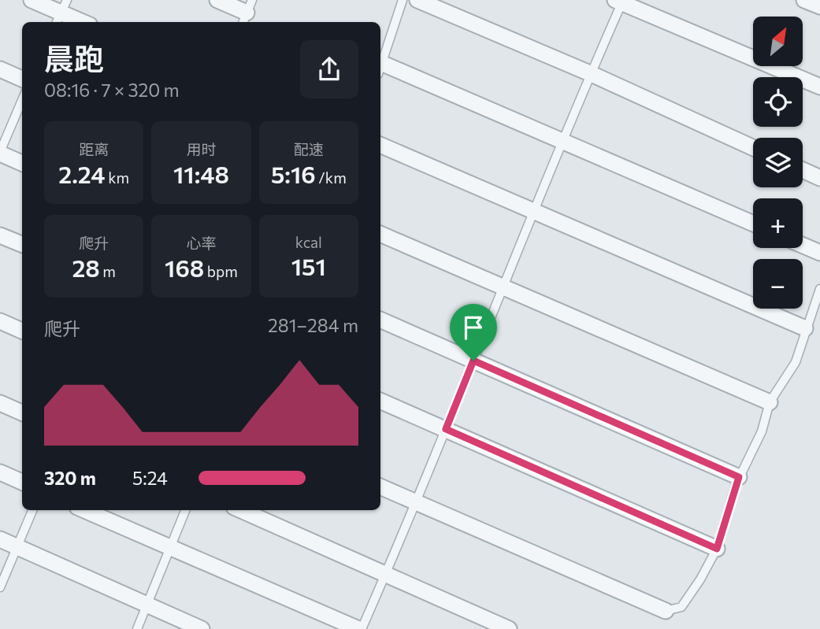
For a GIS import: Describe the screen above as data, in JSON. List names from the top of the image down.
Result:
{
  "north": "top right",
  "page": {
    "map_buttons": ["+", "−"],
    "heading": ["晨跑", "08:16 · 7 × 320 m"],
    "stats": [
      ["距离", "2.24 km"],
      ["用时", "11:48"],
      ["配速", "5:16 /km"],
      ["爬升", "28 m"],
      ["心率", "168 bpm"],
      ["kcal", "151"]
    ],
    "chart": ["爬升", "281–284 m"],
    "list": [
      {
        "name": "320 m",
        "note": "5:24"
      }
    ]
  }
}
